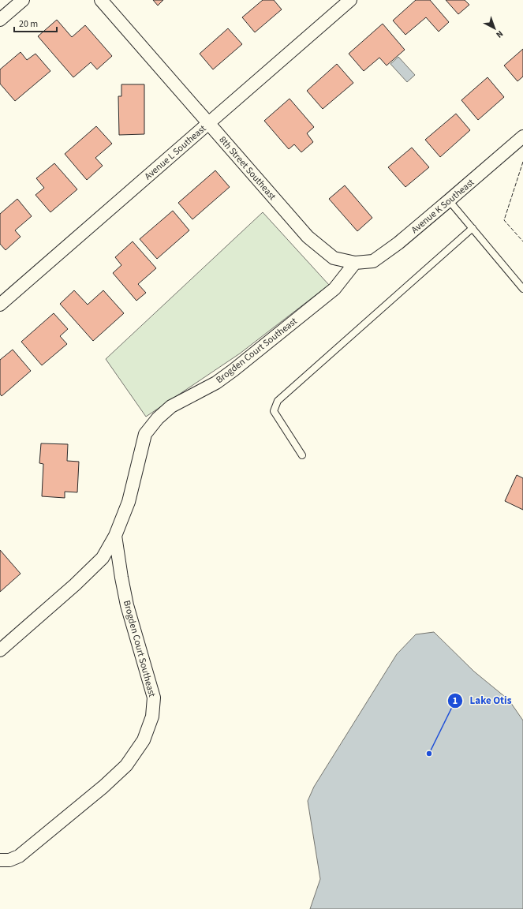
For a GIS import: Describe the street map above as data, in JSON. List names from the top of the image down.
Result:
{
  "streets": {
    "street": [
      "Avenue L Southeast",
      "8th Street Southeast",
      "Avenue K Southeast",
      "Brogden Court Southeast"
    ]
  },
  "crossings": [
    ["Avenue L Southeast", "8th Street Southeast"],
    ["8th Street Southeast", "Avenue K Southeast"],
    ["8th Street Southeast", "Brogden Court Southeast"],
    ["Avenue K Southeast", "Brogden Court Southeast"]
  ],
  "places": ["Lake Otis"],
  "scale_bar": "20 m",
  "north": "bottom right"
}
